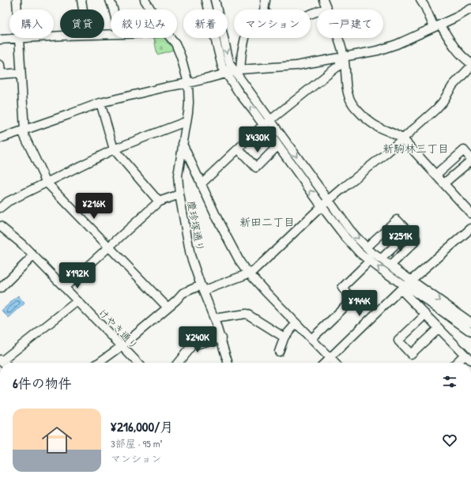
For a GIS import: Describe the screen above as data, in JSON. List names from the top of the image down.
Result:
{
  "streets": {
    "street": ["慶珍塚通り", "けやき通り"]
  },
  "districts": ["新駒林三丁目", "新田二丁目"],
  "page": {
    "chip": [
      "購入",
      "賃貸",
      "絞り込み",
      "新着",
      "マンション",
      "一戸建て"
    ],
    "price": [
      "¥430K",
      "¥216K",
      "¥251K",
      "¥192K",
      "¥144K",
      "¥240K"
    ],
    "heading": "6件の物件",
    "list": [
      {
        "name": "¥216,000/月",
        "note": "3部屋 · 95 m² · マンション"
      }
    ]
  }
}
